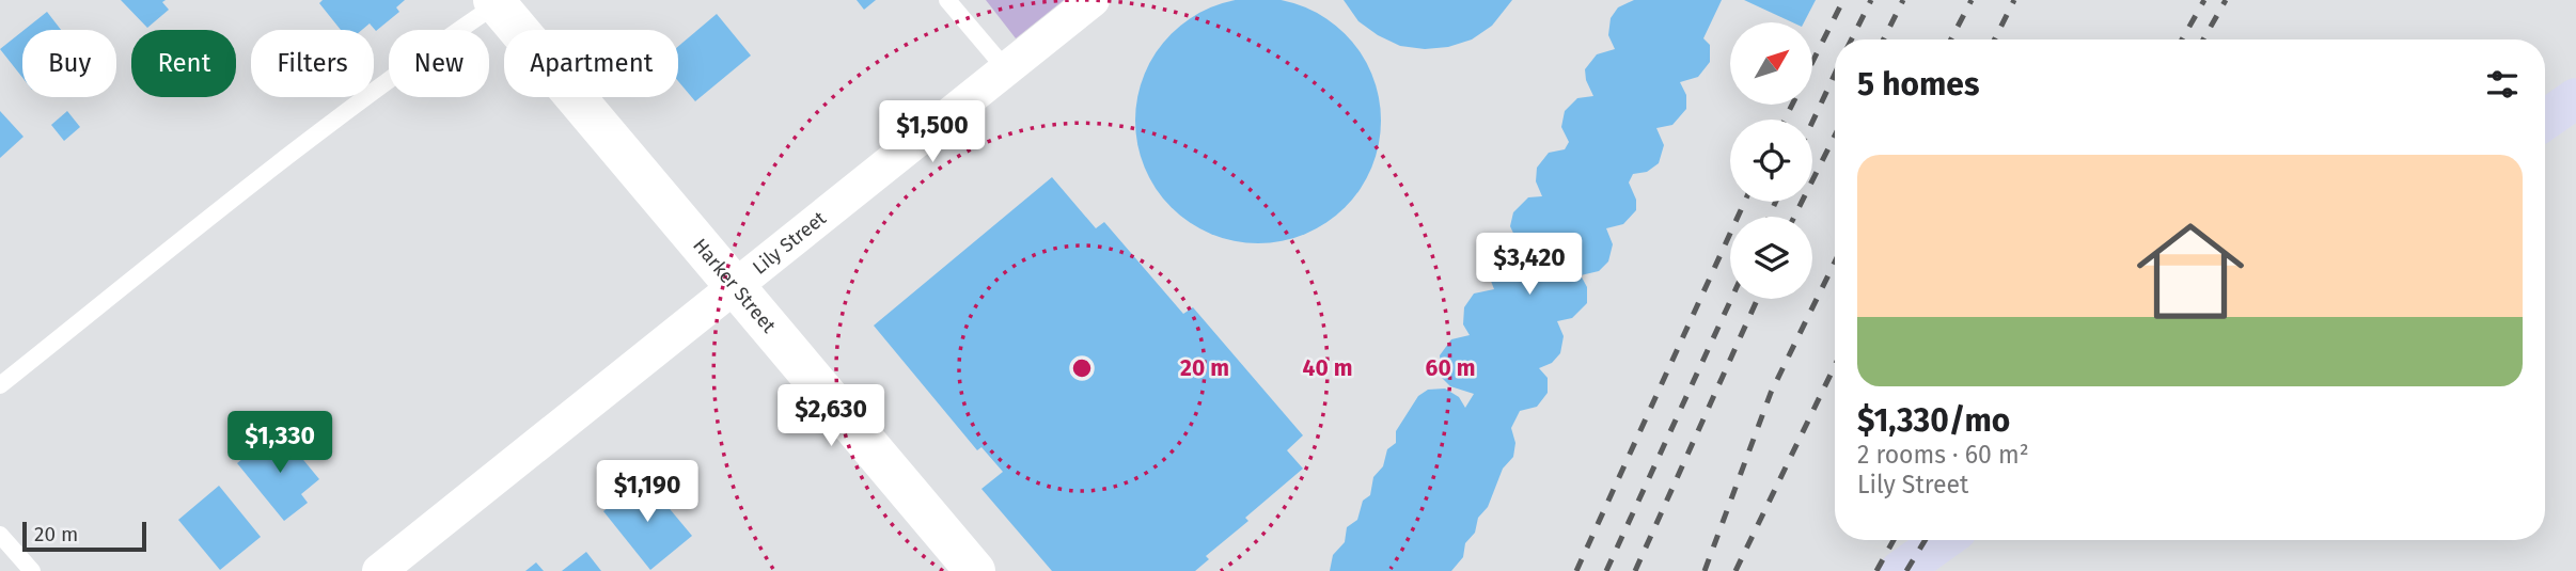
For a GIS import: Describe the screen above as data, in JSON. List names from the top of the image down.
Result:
{
  "streets": {
    "street": ["Lily Street", "Harker Street"]
  },
  "crossings": [
    ["Lily Street", "Harker Street"]
  ],
  "scale_bar": "20 m",
  "north": "top right",
  "page": {
    "chip": [
      "Buy",
      "Rent",
      "Filters",
      "New",
      "Apartment"
    ],
    "heading": "5 homes",
    "price": [
      "$1,500",
      "$3,420",
      "$2,630",
      "$1,330",
      "$1,190"
    ],
    "list": [
      {
        "name": "$1,330/mo",
        "note": "2 rooms · 60 m² · Lily Street"
      }
    ],
    "scale": "20 m"
  },
  "rings": ["20 m", "40 m", "60 m"]
}
